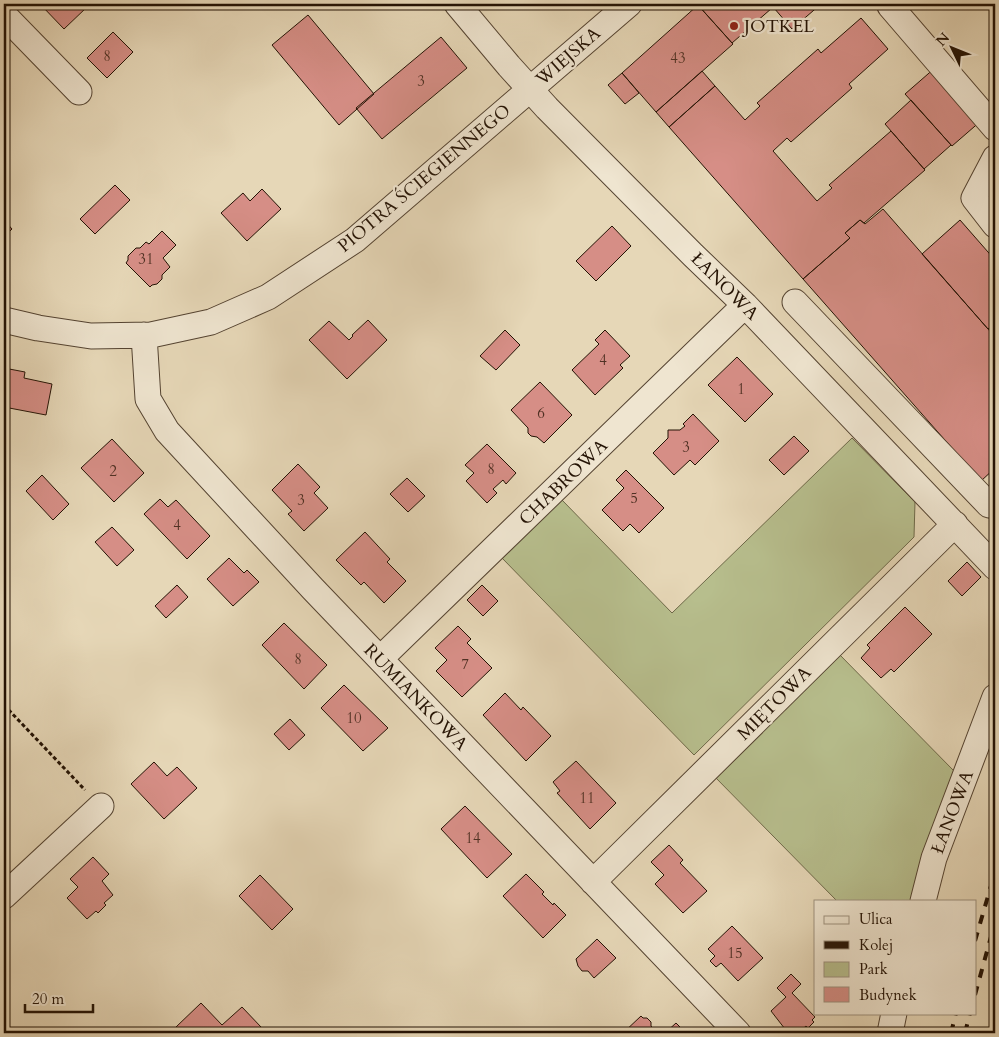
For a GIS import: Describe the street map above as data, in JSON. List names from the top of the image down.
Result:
{
  "streets": {
    "street": [
      "WIEJSKA",
      "PIOTRA ŚCIEGIENNEGO",
      "ŁANOWA",
      "CHABROWA",
      "RUMIANKOWA",
      "MIĘTOWA"
    ]
  },
  "crossings": [
    ["WIEJSKA", "PIOTRA ŚCIEGIENNEGO"],
    ["WIEJSKA", "ŁANOWA"],
    ["PIOTRA ŚCIEGIENNEGO", "ŁANOWA"],
    ["PIOTRA ŚCIEGIENNEGO", "RUMIANKOWA"],
    ["ŁANOWA", "CHABROWA"],
    ["ŁANOWA", "MIĘTOWA"],
    ["CHABROWA", "RUMIANKOWA"],
    ["RUMIANKOWA", "MIĘTOWA"]
  ],
  "places": ["JOTKEL"],
  "house_numbers": [
    "8",
    "43",
    "3",
    "31",
    "4",
    "1",
    "6",
    "3",
    "8",
    "2",
    "5",
    "3",
    "4",
    "8",
    "7",
    "10",
    "11",
    "14",
    "15"
  ],
  "legend": [
    "Ulica",
    "Kolej",
    "Park",
    "Budynek"
  ],
  "scale_bar": "20 m",
  "north": "top left"
}
